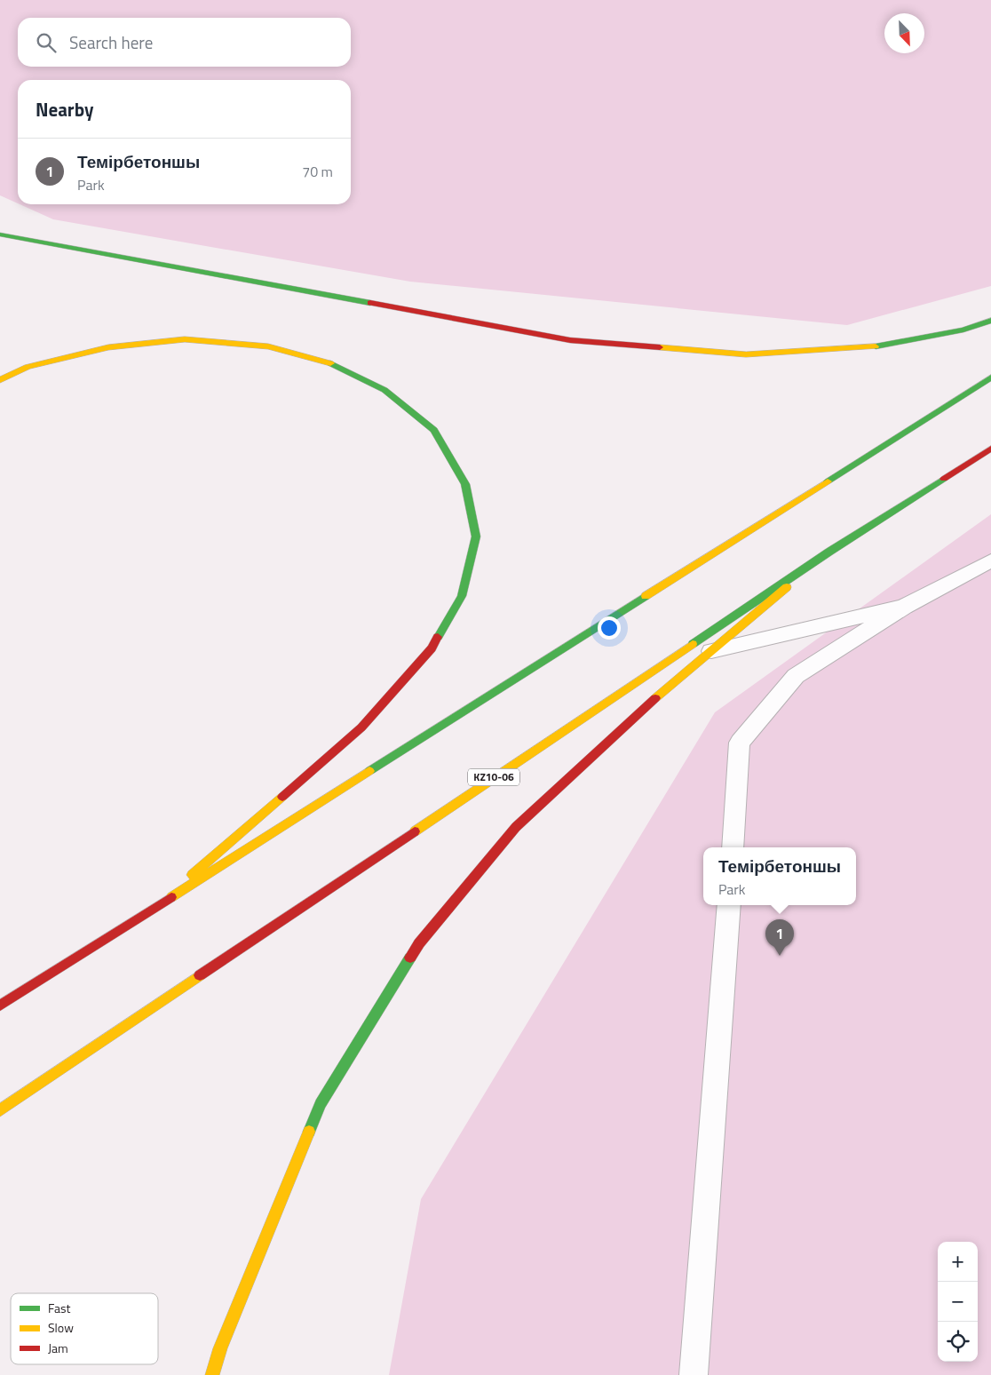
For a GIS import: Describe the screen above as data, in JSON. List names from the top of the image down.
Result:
{
  "streets": {
    "main road": ["KZ10-06"]
  },
  "legend": ["Fast", "Slow", "Jam"],
  "north": "bottom right",
  "page": {
    "search": "Search here",
    "heading": "Nearby",
    "list": [
      {
        "mark": "1",
        "name": "Темірбетоншы",
        "note": "Park",
        "value": "70 m"
      }
    ],
    "popup": ["Темірбетоншы", "Park"],
    "pins": "1",
    "map_buttons": ["+", "−"]
  }
}
